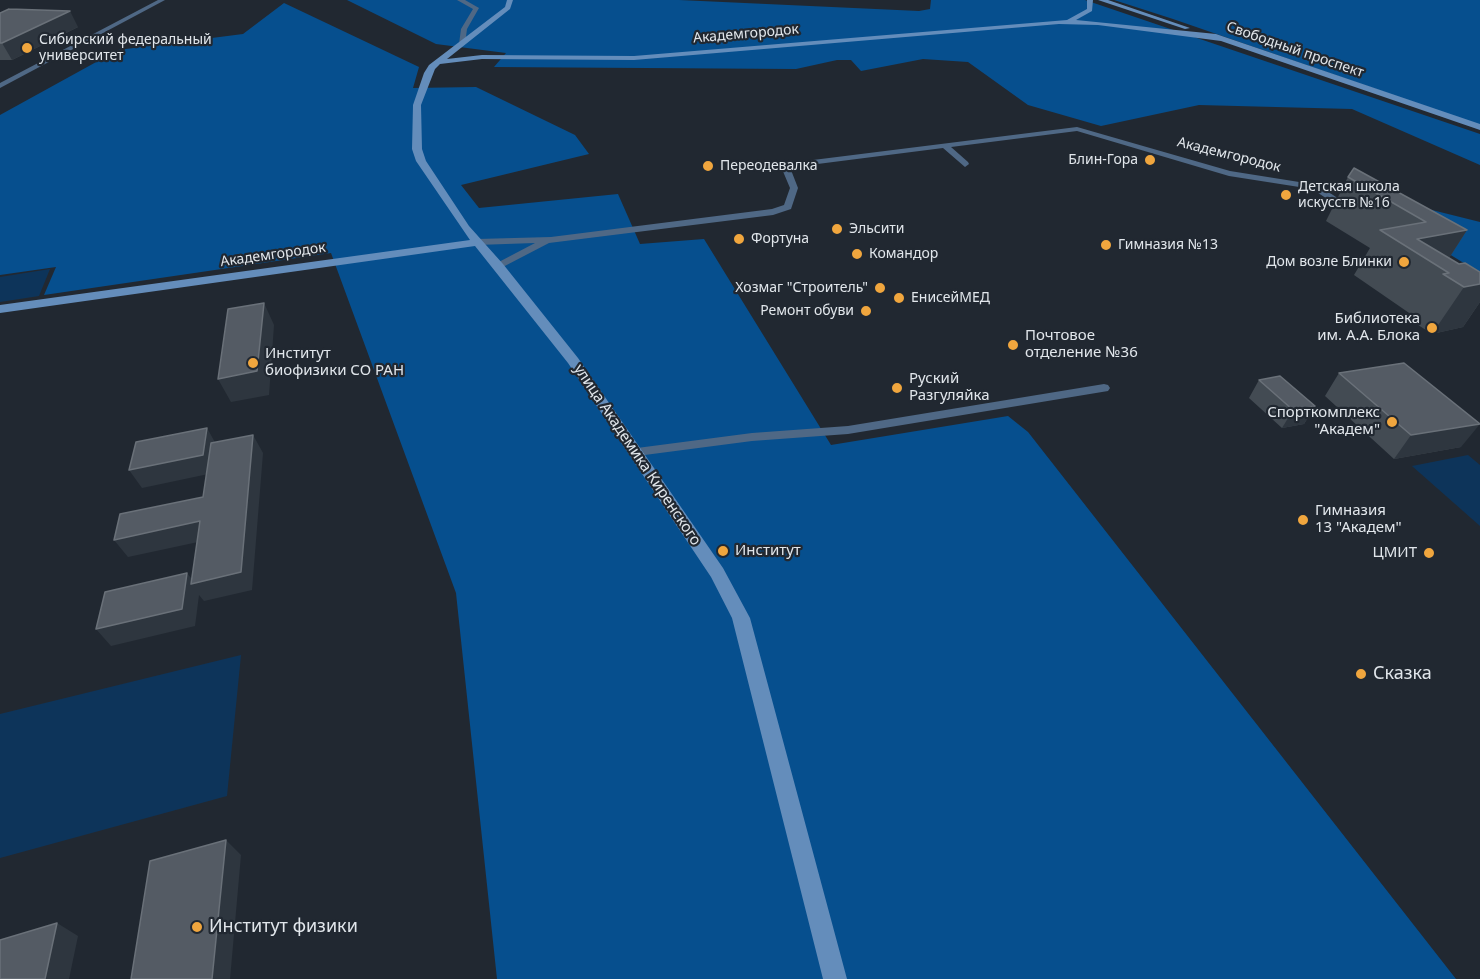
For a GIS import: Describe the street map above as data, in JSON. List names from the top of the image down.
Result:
{
  "streets": {
    "main road": ["Академгородок", "Свободный проспект", "улица Академика Киренского"]
  },
  "crossings": [
    ["Академгородок", "улица Академика Киренского"]
  ],
  "places": [
    "Сибирский федеральный университет",
    "Блин-Гора",
    "Переодевалка",
    "Детская школа искусств №16",
    "Эльсити",
    "Фортуна",
    "Гимназия №13",
    "Командор",
    "Дом возле Блинки",
    "Хозмаг \"Строитель\"",
    "ЕнисейМЕД",
    "Ремонт обуви",
    "Библиотека им. А.А. Блока",
    "Почтовое отделение №36",
    "Институт биофизики СО РАН",
    "Руский Разгуляйка",
    "Спорткомплекс \"Академ\"",
    "Гимназия 13 \"Академ\"",
    "Институт",
    "ЦМИТ",
    "Сказка",
    "Институт физики"
  ]
}
